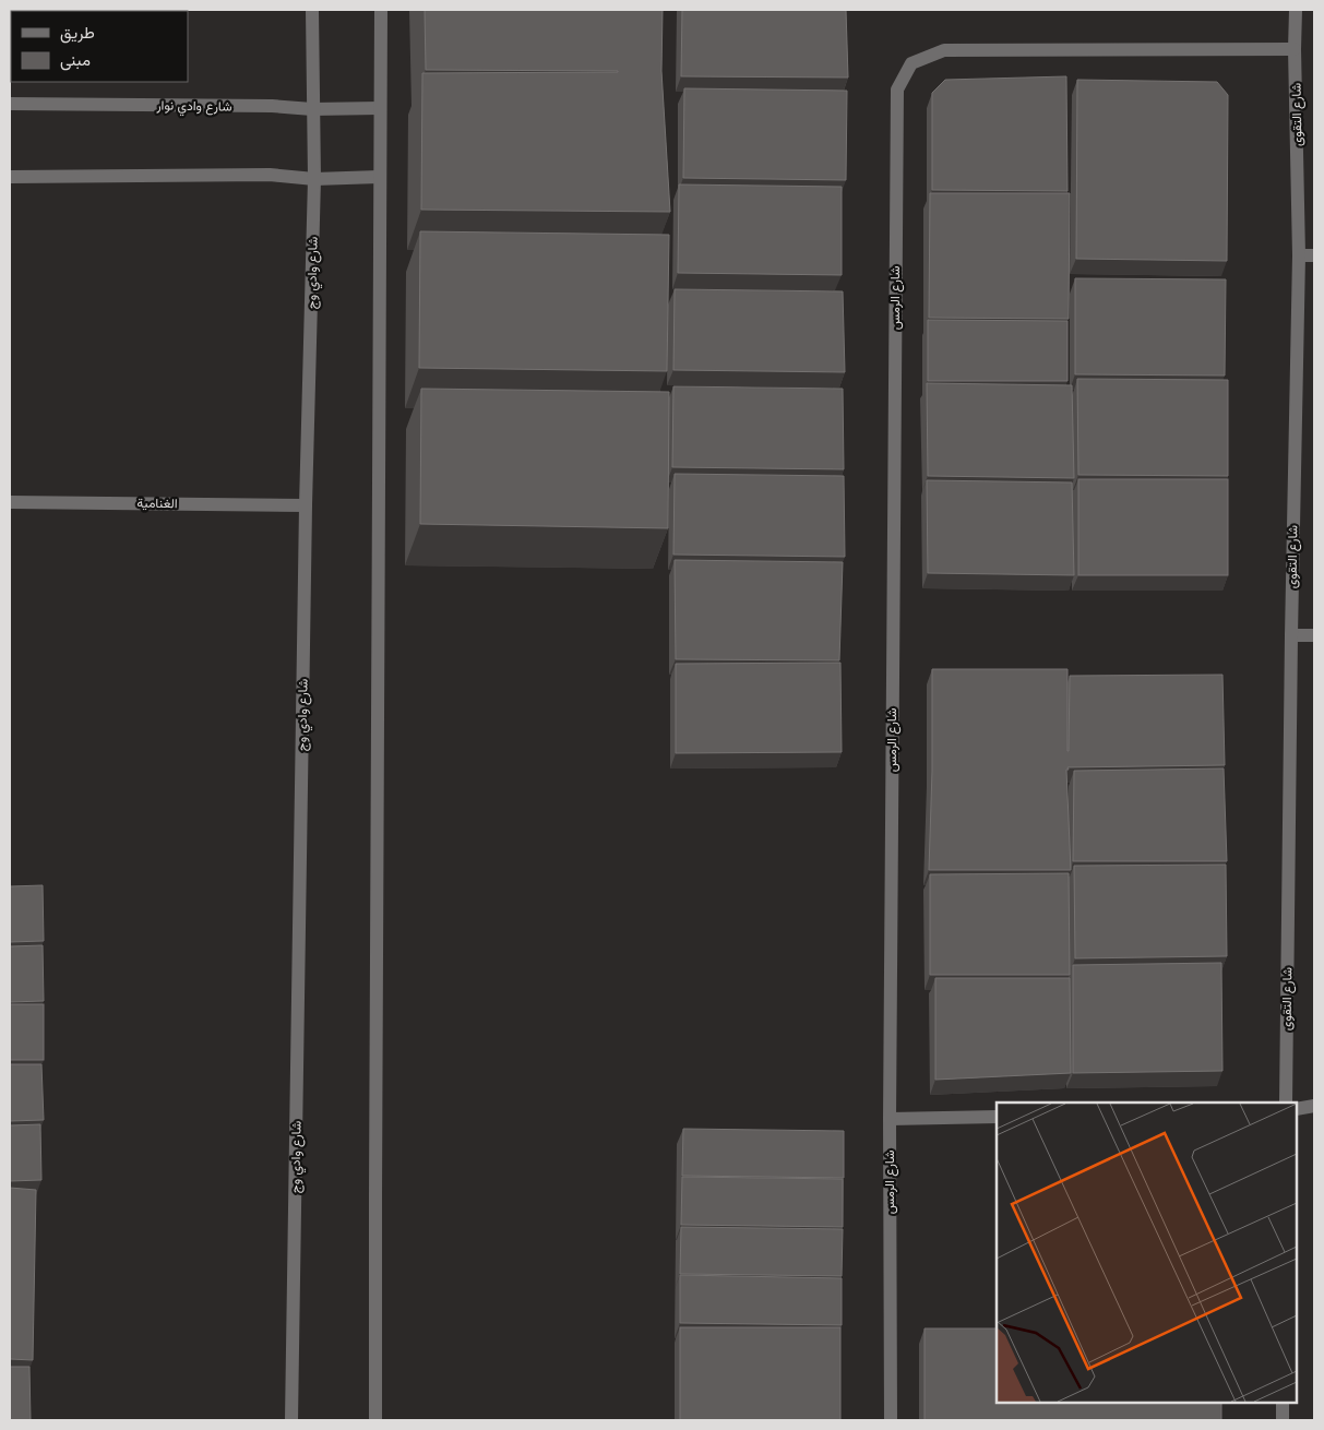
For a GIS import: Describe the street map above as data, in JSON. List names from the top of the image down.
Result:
{
  "streets": {
    "street": [
      "شارع وادي نوار",
      "شارع التقوى",
      "شارع وادي وج",
      "شارع الرمس",
      "الغنامية"
    ]
  },
  "crossings": [
    ["شارع وادي نوار", "شارع وادي وج"],
    ["شارع التقوى", "شارع الرمس"],
    ["شارع وادي وج", "الغنامية"]
  ],
  "legend": ["طريق", "مبنى"]
}
